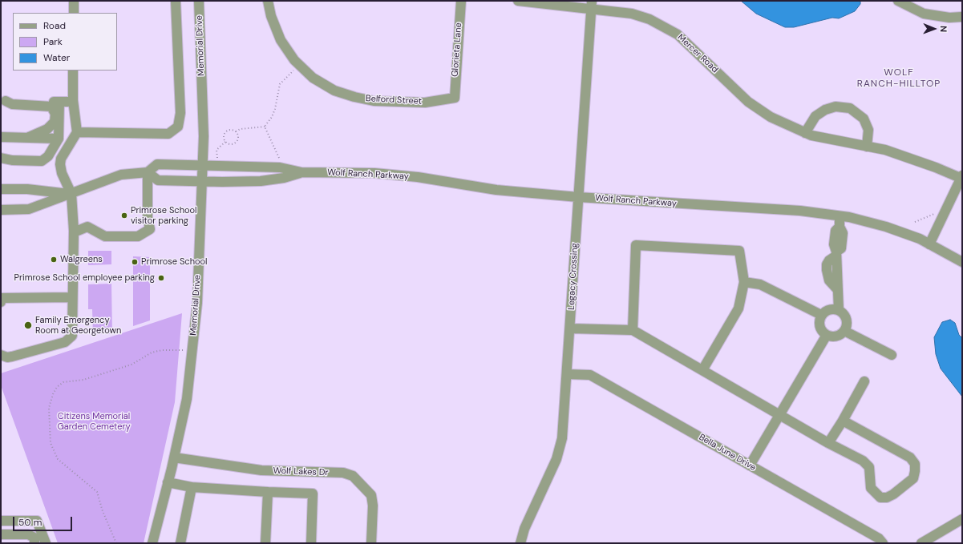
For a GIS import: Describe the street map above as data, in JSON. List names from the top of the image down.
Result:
{
  "streets": {
    "street": [
      "Memorial Drive",
      "Glorieta Lane",
      "Mercer Road",
      "Belford Street",
      "Wolf Ranch Parkway",
      "Legacy Crossing",
      "Bella June Drive",
      "Wolf Lakes Dr"
    ]
  },
  "crossings": [
    ["Memorial Drive", "Wolf Ranch Parkway"],
    ["Memorial Drive", "Wolf Lakes Dr"],
    ["Glorieta Lane", "Belford Street"],
    ["Mercer Road", "Legacy Crossing"],
    ["Wolf Ranch Parkway", "Legacy Crossing"],
    ["Legacy Crossing", "Bella June Drive"]
  ],
  "districts": ["WOLF RANCH-HILLTOP"],
  "parks": ["Citizens Memorial Garden Cemetery"],
  "places": [
    "Primrose School visitor parking",
    "Walgreens",
    "Primrose School",
    "Primrose School employee parking",
    "Family Emergency Room at Georgetown"
  ],
  "legend": ["Road", "Park", "Water"],
  "scale_bar": "50 m",
  "north": "right"
}
